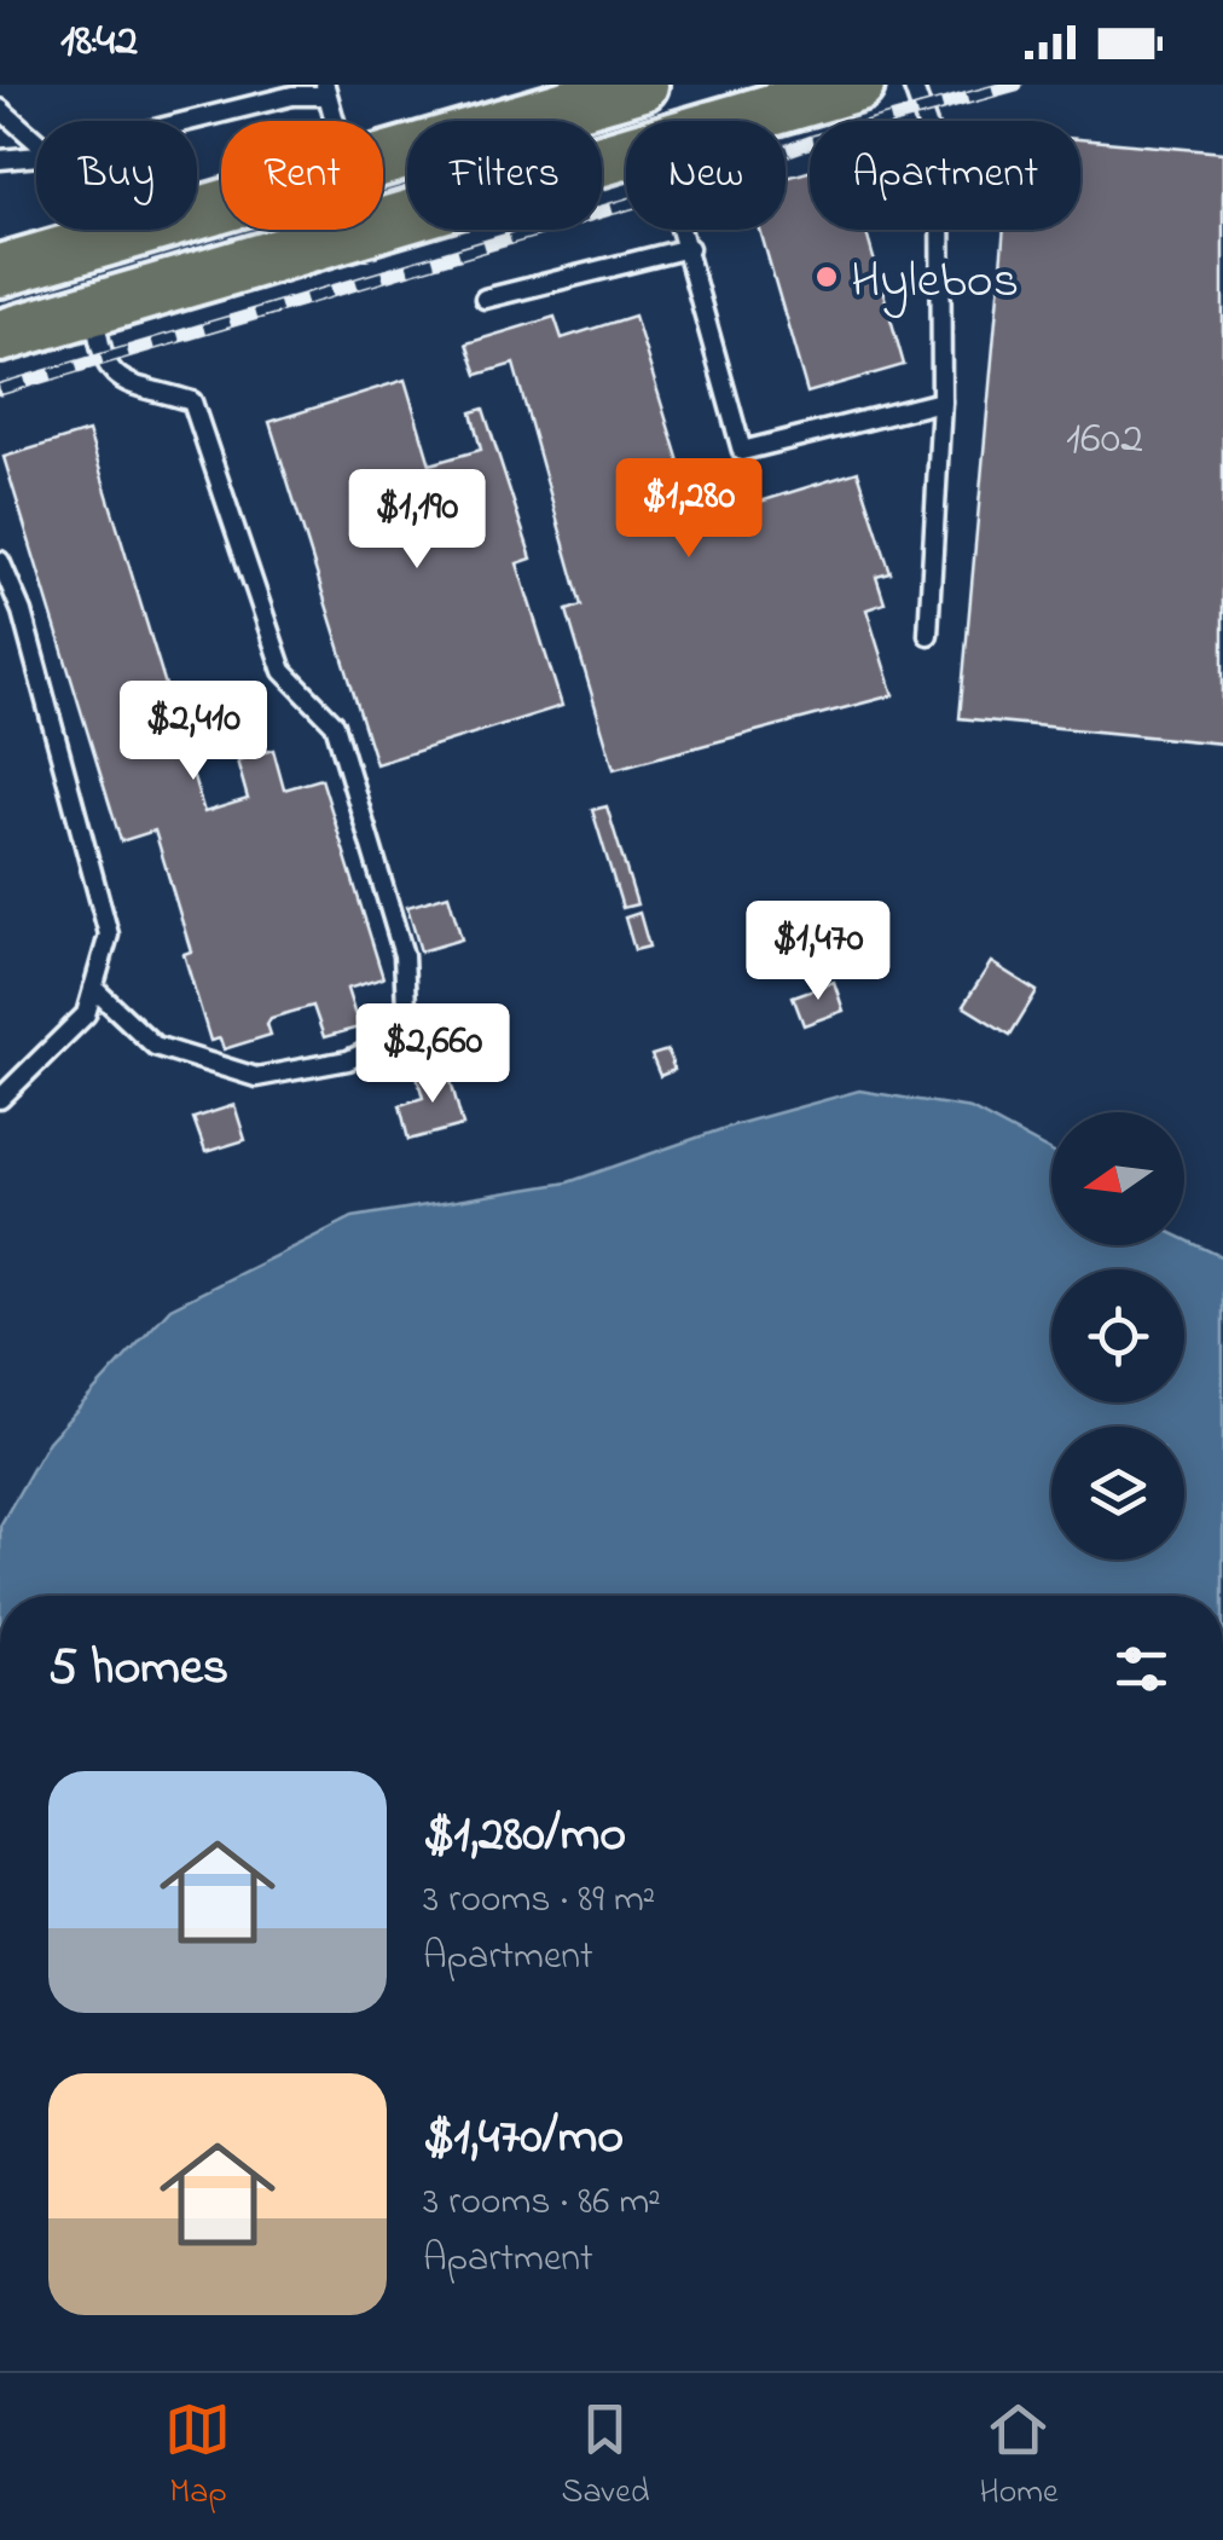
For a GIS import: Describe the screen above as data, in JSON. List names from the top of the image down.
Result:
{
  "places": ["Hylebos"],
  "house_numbers": ["1602"],
  "north": "left",
  "page": {
    "status": "18:42",
    "chip": [
      "Buy",
      "Rent",
      "Filters",
      "New",
      "Apartment"
    ],
    "price": [
      "$1,280",
      "$1,190",
      "$2,410",
      "$1,470",
      "$2,660"
    ],
    "heading": "5 homes",
    "list": [
      {
        "name": "$1,280/mo",
        "note": "3 rooms · 89 m² · Apartment"
      },
      {
        "name": "$1,470/mo",
        "note": "3 rooms · 86 m² · Apartment"
      }
    ],
    "tabs": ["Map", "Saved", "Home"]
  }
}
